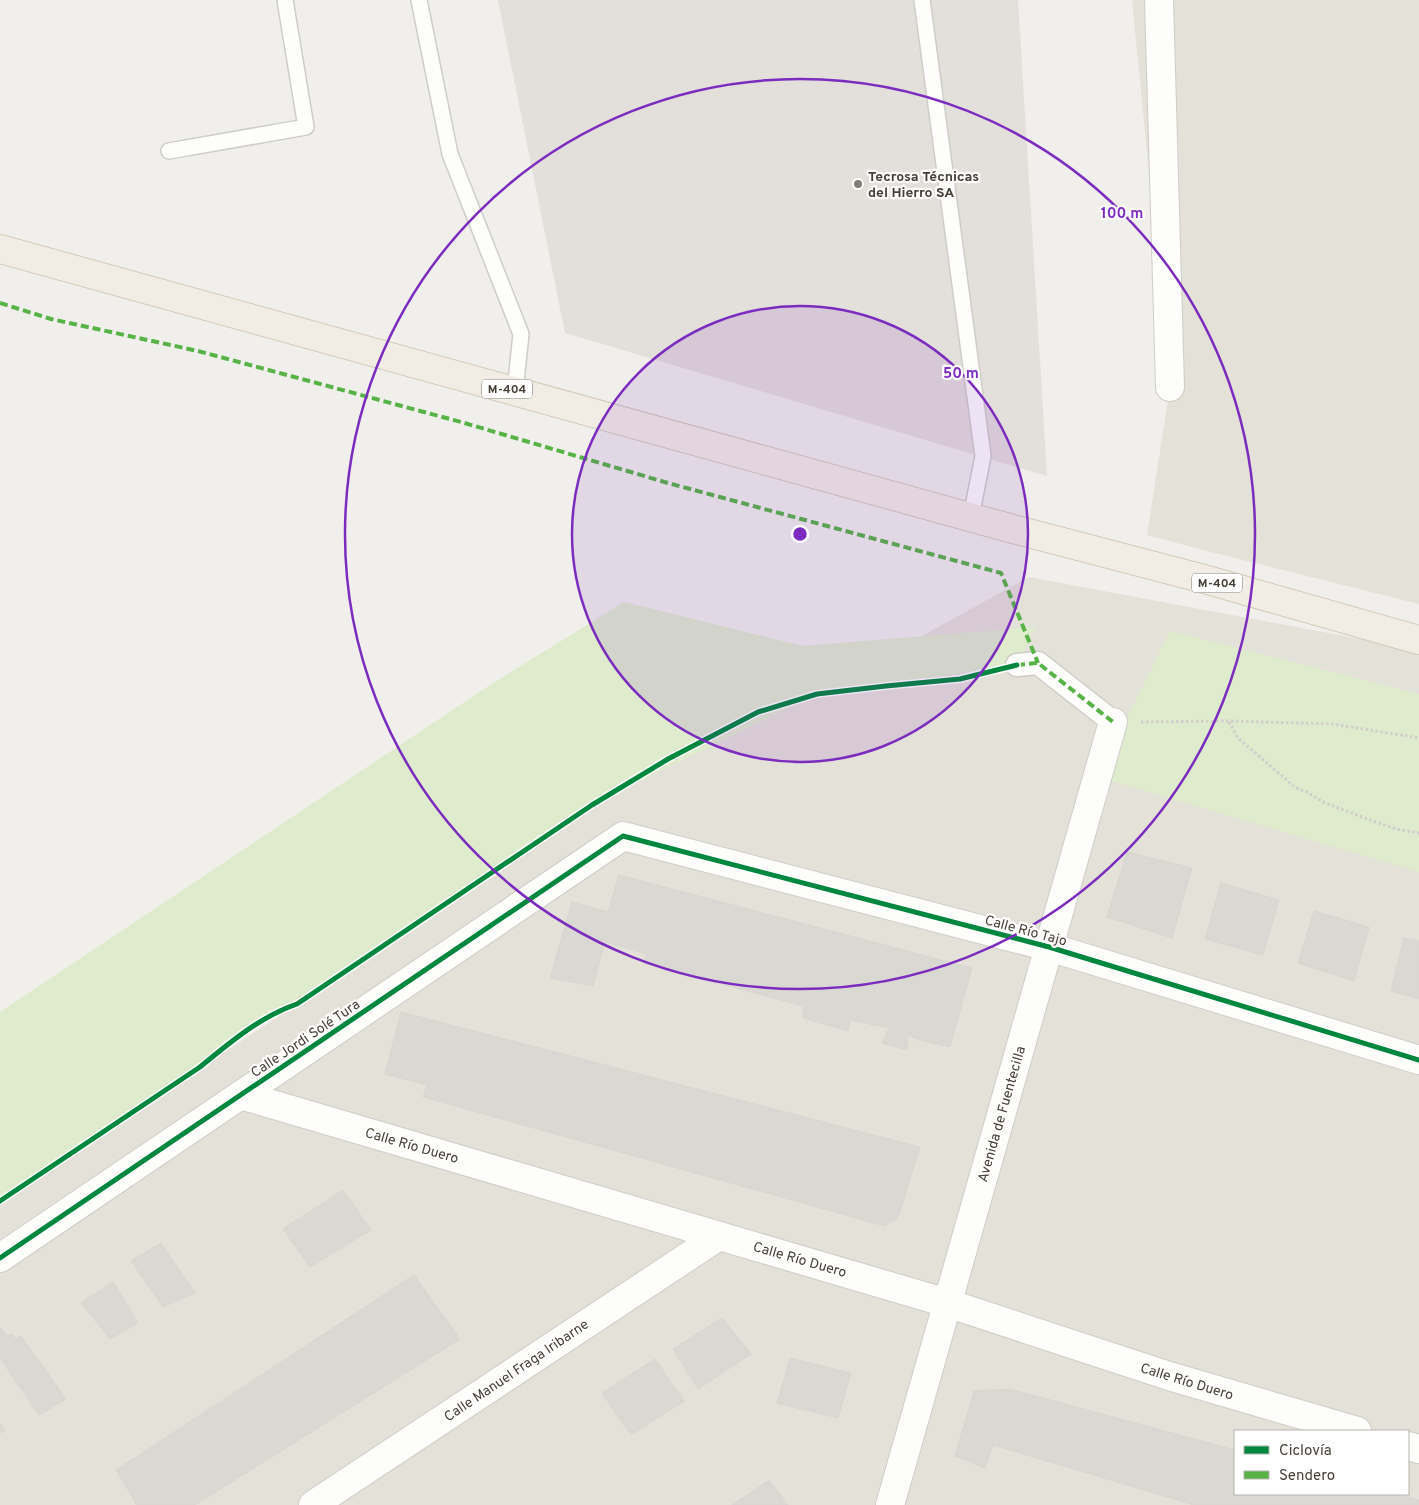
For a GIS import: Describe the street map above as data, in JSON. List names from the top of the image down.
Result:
{
  "streets": {
    "main road": ["M-404"],
    "street": [
      "Calle Río Tajo",
      "Calle Jordi Solé Tura",
      "Avenida de Fuentecilla",
      "Calle Río Duero",
      "Calle Manuel Fraga Iribarne"
    ]
  },
  "crossings": [
    ["Calle Río Tajo", "Calle Jordi Solé Tura"],
    ["Calle Río Tajo", "Avenida de Fuentecilla"],
    ["Calle Jordi Solé Tura", "Calle Río Duero"],
    ["Avenida de Fuentecilla", "Calle Río Duero"],
    ["Calle Río Duero", "Calle Manuel Fraga Iribarne"]
  ],
  "places": ["Tecrosa Técnicas del Hierro SA"],
  "legend": ["Ciclovía", "Sendero"],
  "rings": ["100 m", "50 m"]
}
